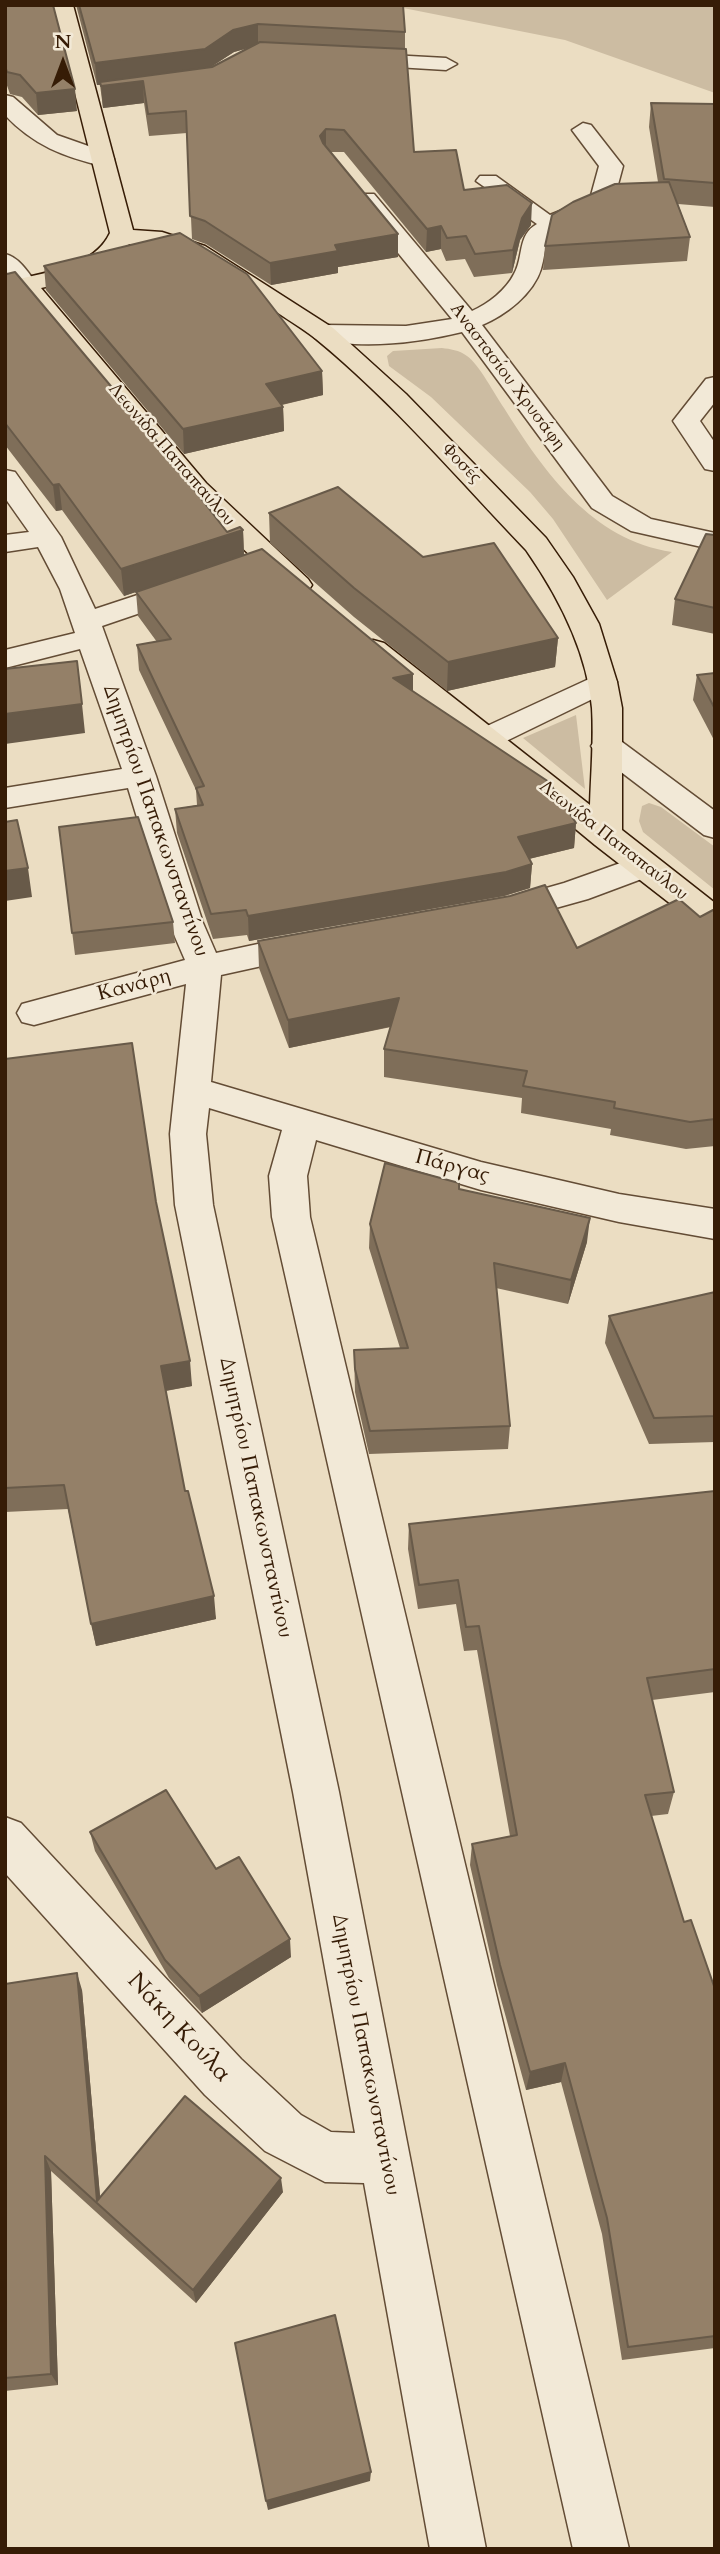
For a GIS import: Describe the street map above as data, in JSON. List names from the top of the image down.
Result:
{
  "streets": {
    "main road": ["Λεωνίδα Παπαπαύλου", "Φοσές"],
    "street": [
      "Αναστασίου Χρυσάφη",
      "Δημητρίου Παπακωνσταντίνου",
      "Κανάρη",
      "Πάργας",
      "Νάκη Κούλα"
    ]
  },
  "crossings": [
    ["Λεωνίδα Παπαπαύλου", "Φοσές"],
    ["Δημητρίου Παπακωνσταντίνου", "Κανάρη"],
    ["Δημητρίου Παπακωνσταντίνου", "Πάργας"],
    ["Δημητρίου Παπακωνσταντίνου", "Νάκη Κούλα"]
  ],
  "north": "top"
}
